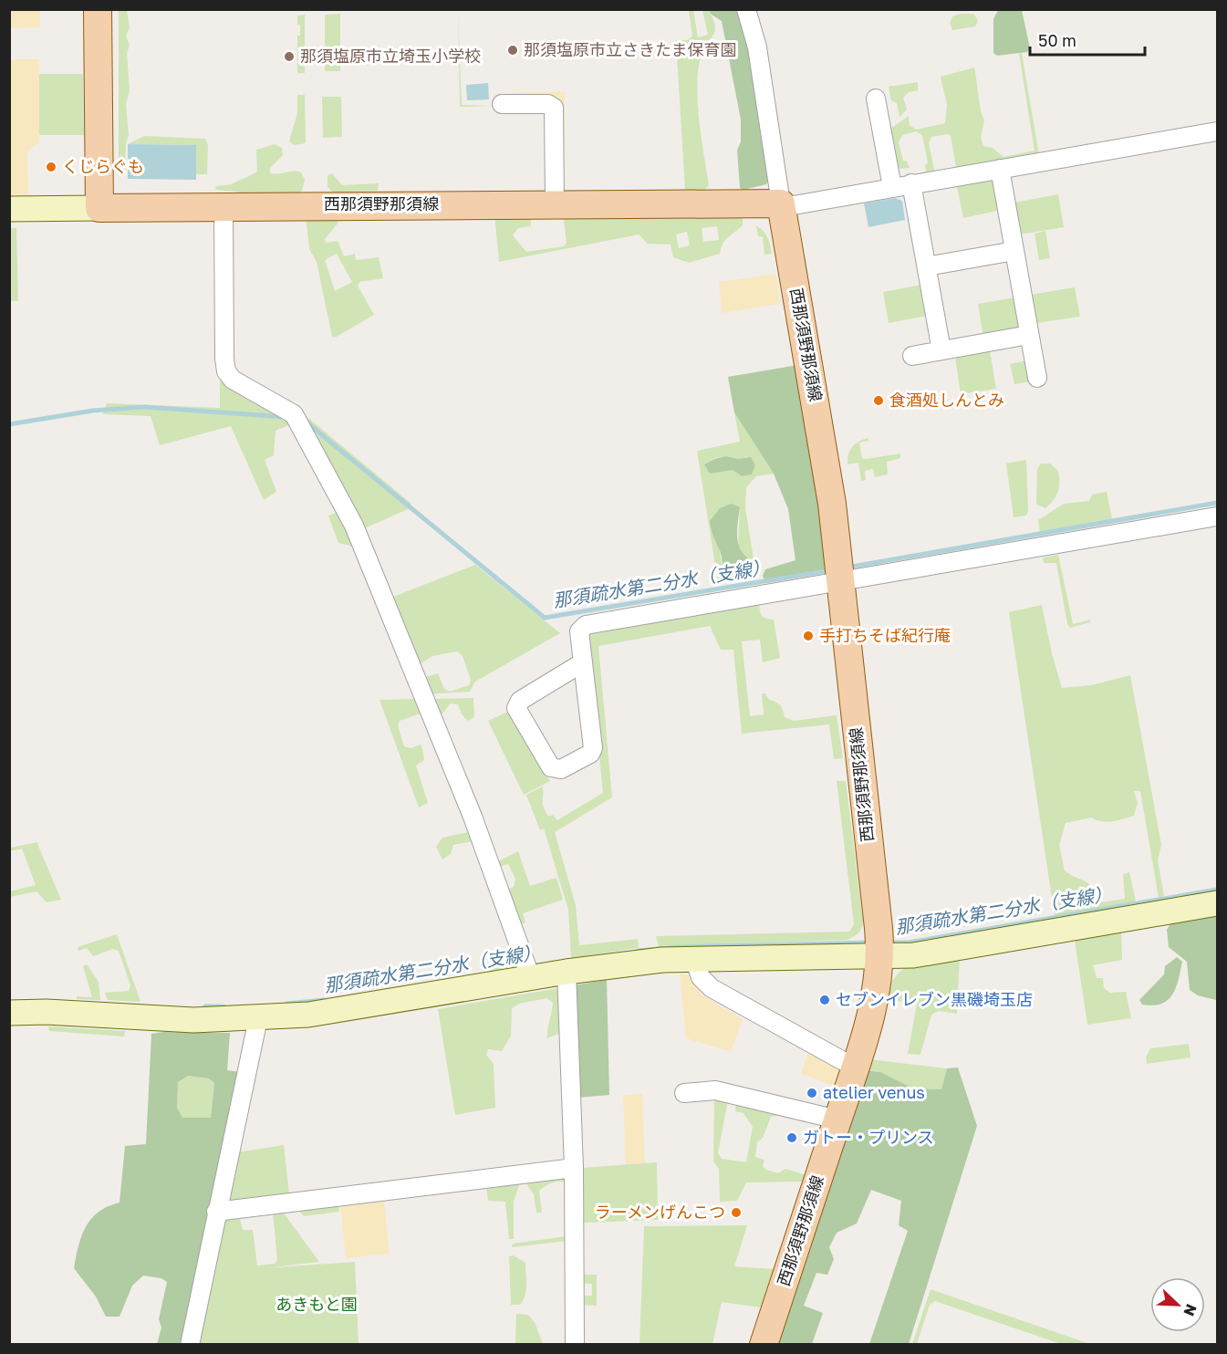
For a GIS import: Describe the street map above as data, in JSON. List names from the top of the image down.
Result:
{
  "streets": {
    "main road": ["西那須野那須線"]
  },
  "water": ["那須疏水第二分水（支線）"],
  "parks": ["あきもと園"],
  "places": [
    "那須塩原市立さきたま保育園",
    "那須塩原市立埼玉小学校",
    "くじらぐも",
    "食酒処しんとみ",
    "手打ちそば紀行庵",
    "セブンイレブン黒磯埼玉店",
    "atelier venus",
    "ガトー・プリンス",
    "ラーメンげんこつ"
  ],
  "scale_bar": "50 m",
  "north": "bottom right"
}
